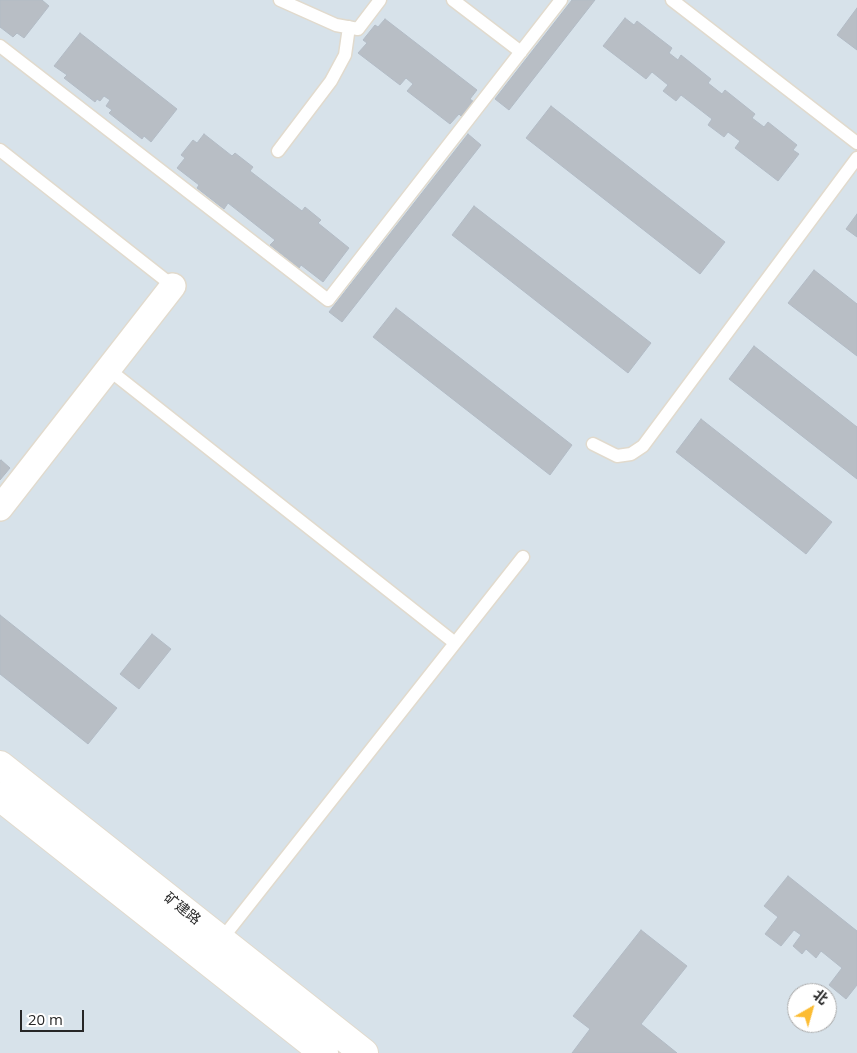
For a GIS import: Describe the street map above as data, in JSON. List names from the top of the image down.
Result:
{
  "streets": {
    "street": ["矿建路"]
  },
  "scale_bar": "20 m",
  "north": "top right"
}
